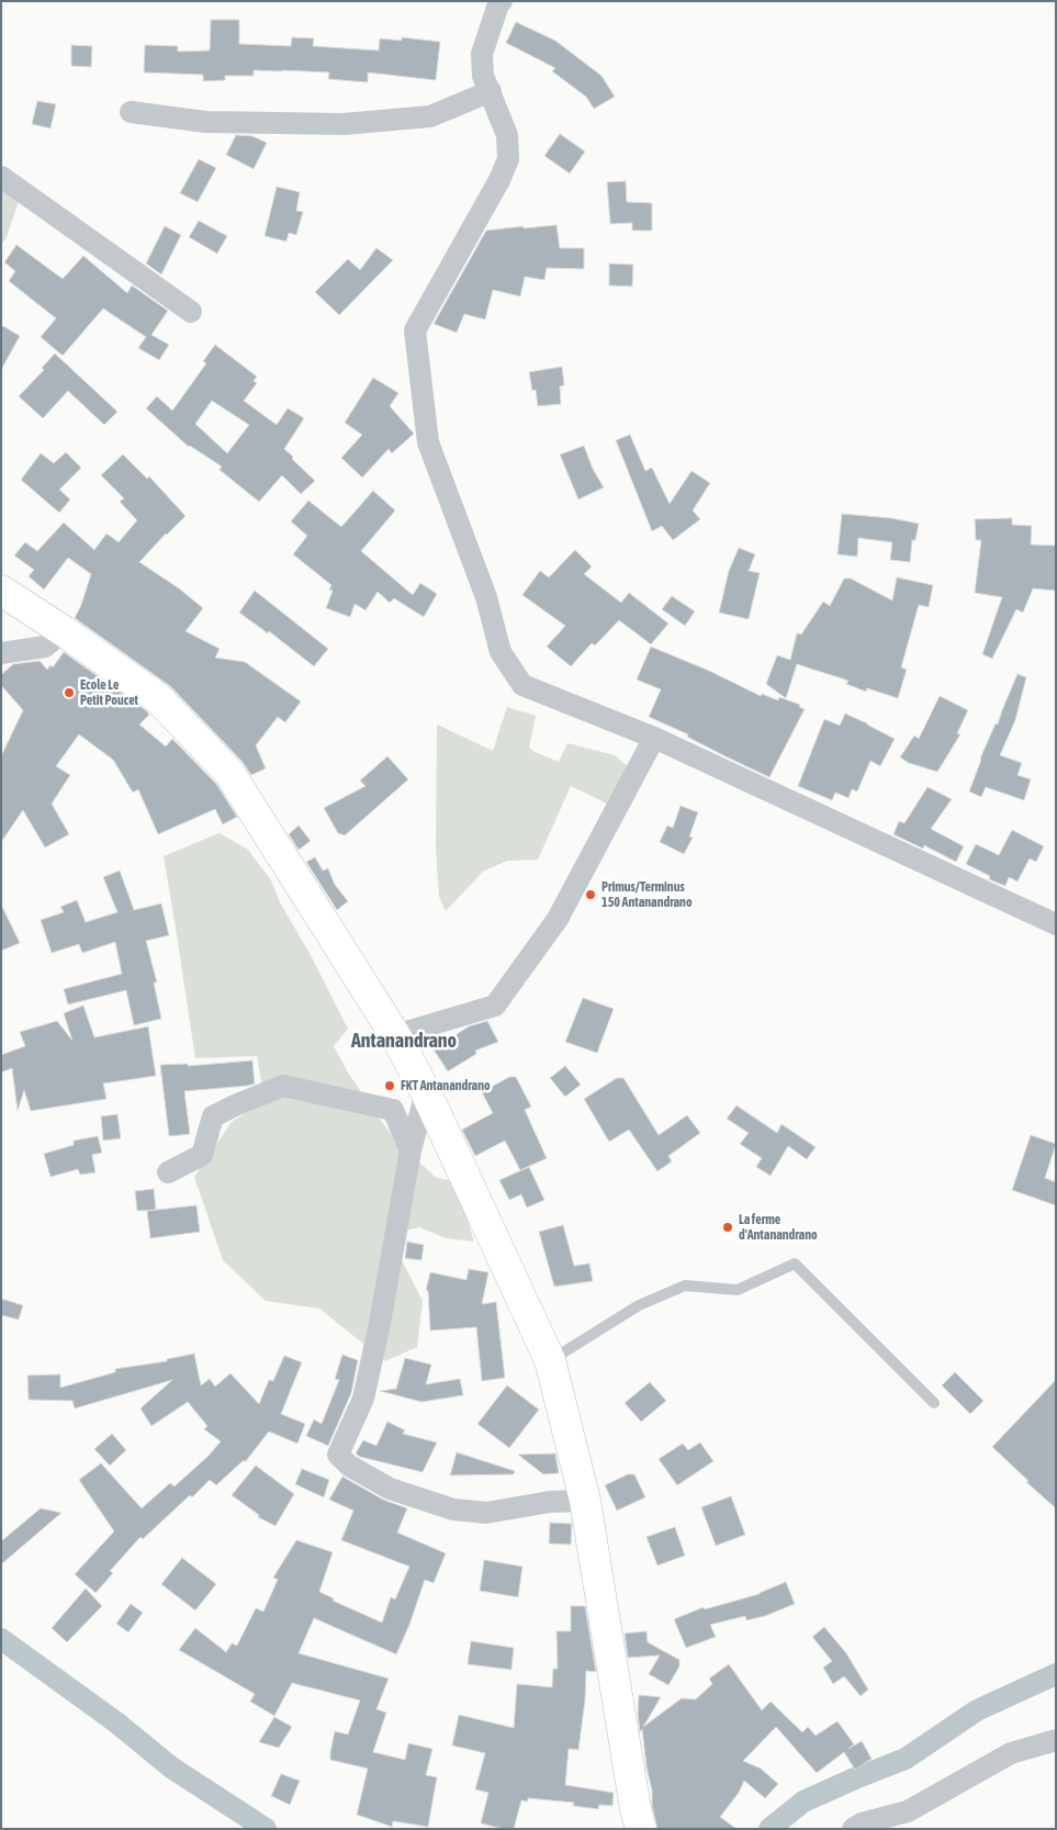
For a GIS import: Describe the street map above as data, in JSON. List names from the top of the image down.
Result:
{
  "districts": ["Antanandrano"],
  "places": [
    "Ecole Le Petit Poucet",
    "Primus/Terminus 150 Antanandrano",
    "FKT Antanandrano",
    "La ferme d'Antanandrano"
  ]
}
